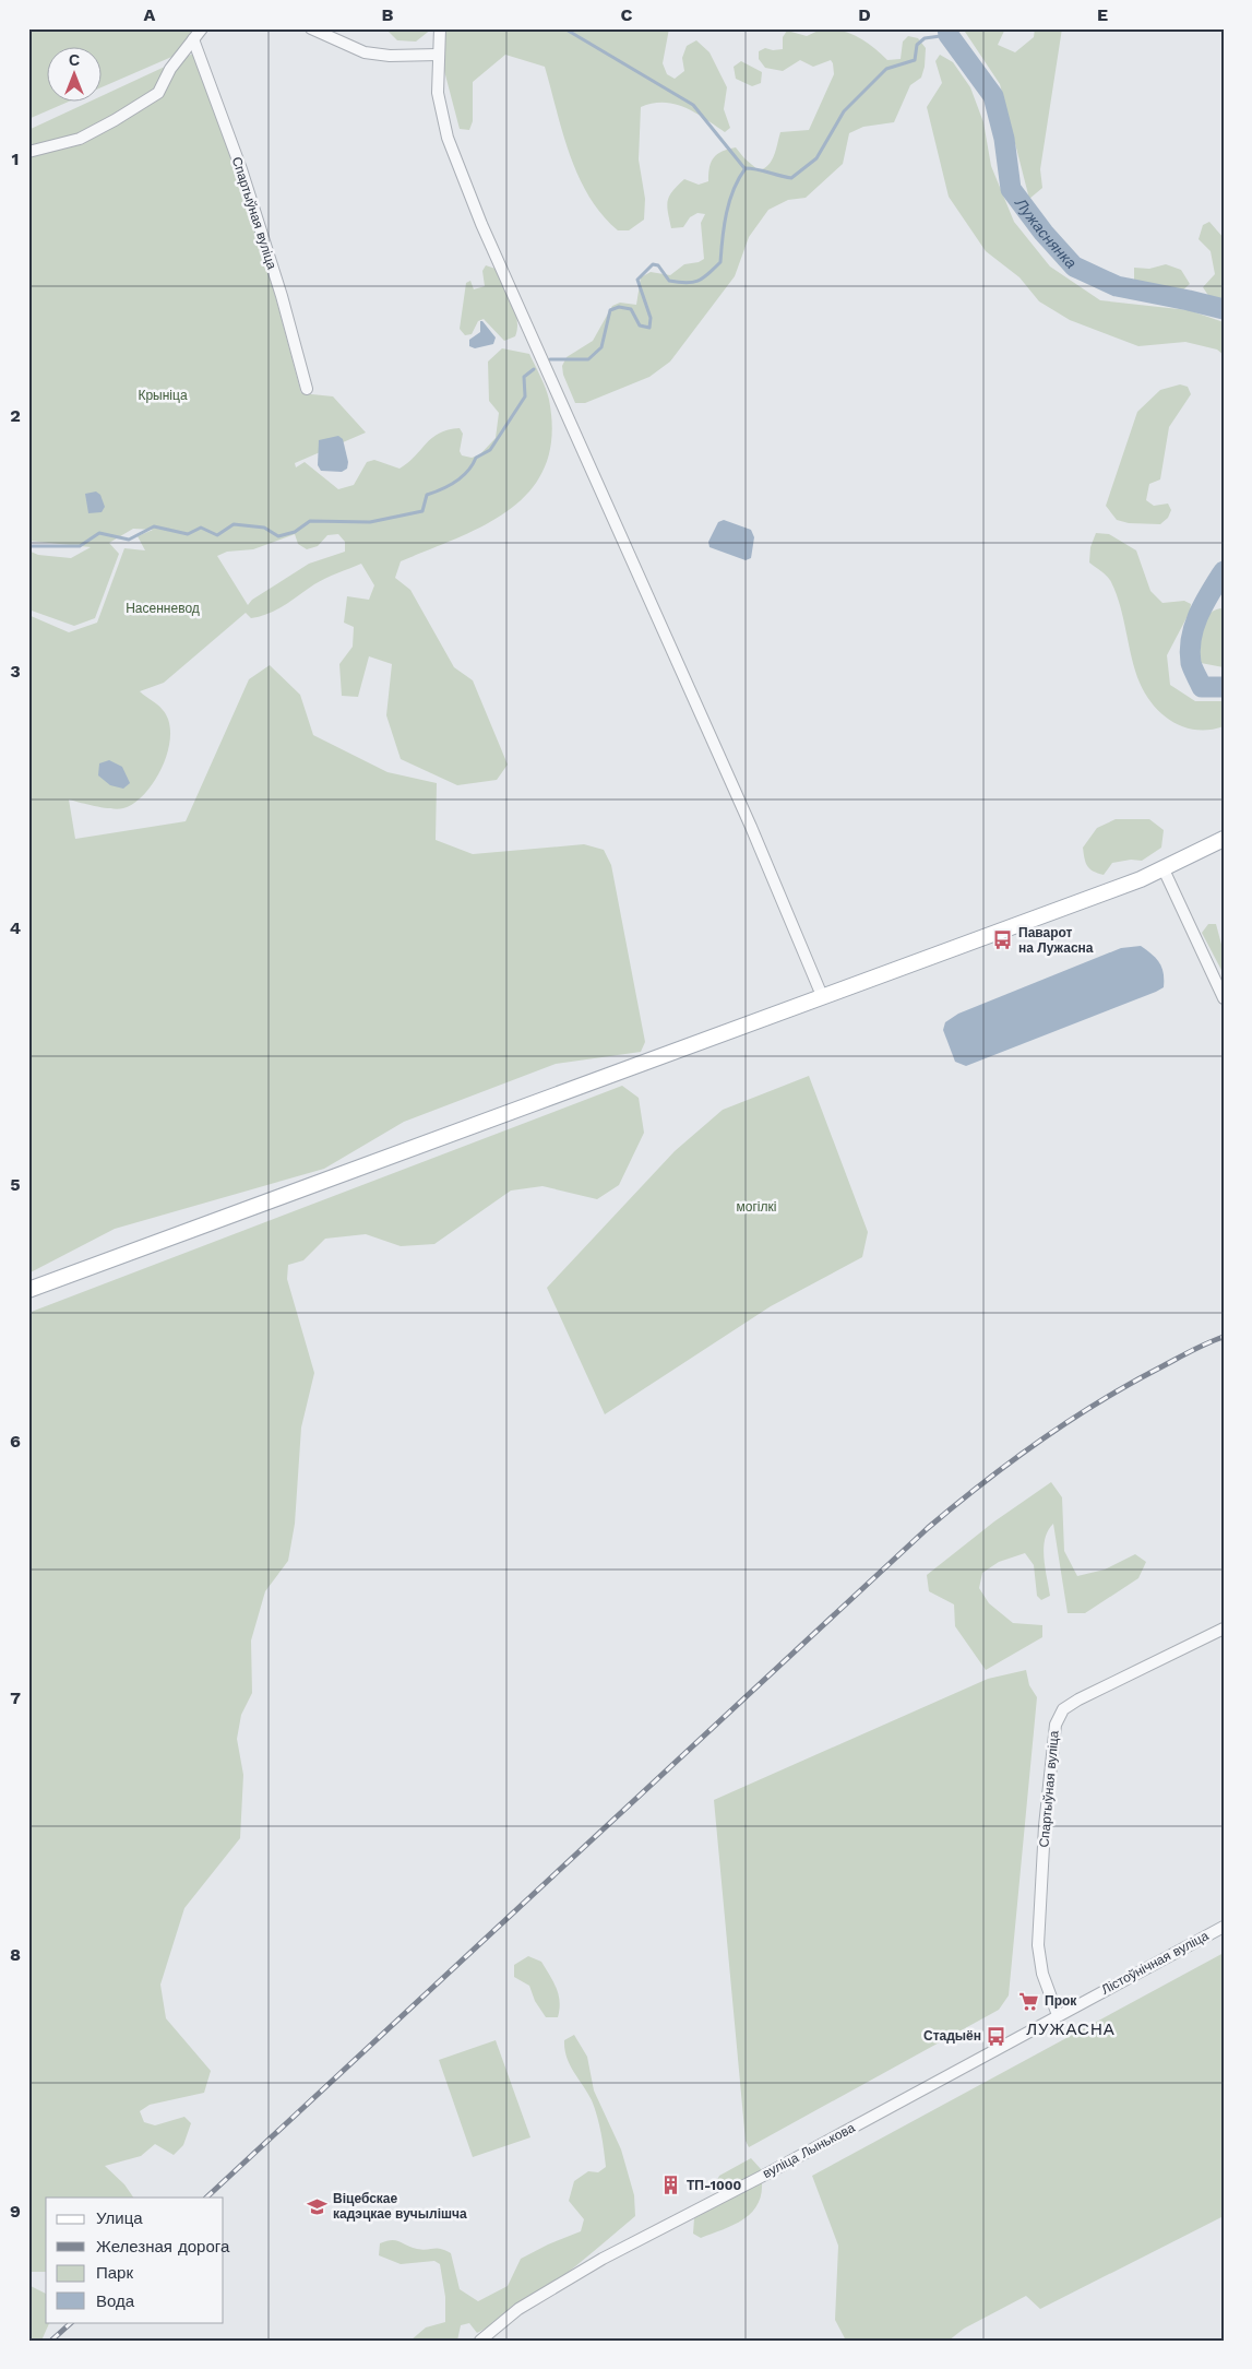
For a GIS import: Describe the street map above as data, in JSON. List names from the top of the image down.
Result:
{
  "streets": {
    "street": ["Спартыўная вуліца", "Лістоўнічная вуліца", "вуліца Лынькова"]
  },
  "crossings": [
    ["Спартыўная вуліца", "Лістоўнічная вуліца"],
    ["Спартыўная вуліца", "вуліца Лынькова"],
    ["Лістоўнічная вуліца", "вуліца Лынькова"]
  ],
  "districts": ["ЛУЖАСНА"],
  "water": ["Лужаснянка"],
  "parks": ["Крыніца", "Насенневод", "могілкі"],
  "places": {
    "bus stop": ["Паварот на Лужасна", "Стадыён"],
    "supermarket": ["Прок"],
    "building": ["ТП-1000"],
    "school or university": ["Віцебскае кадэцкае вучылішча"]
  },
  "legend": [
    "Улица",
    "Железная дорога",
    "Парк",
    "Вода"
  ],
  "north": "top",
  "grid": {
    "columns": [
      "A",
      "B",
      "C",
      "D",
      "E"
    ],
    "rows": [
      "1",
      "2",
      "3",
      "4",
      "5",
      "6",
      "7",
      "8",
      "9"
    ]
  }
}
